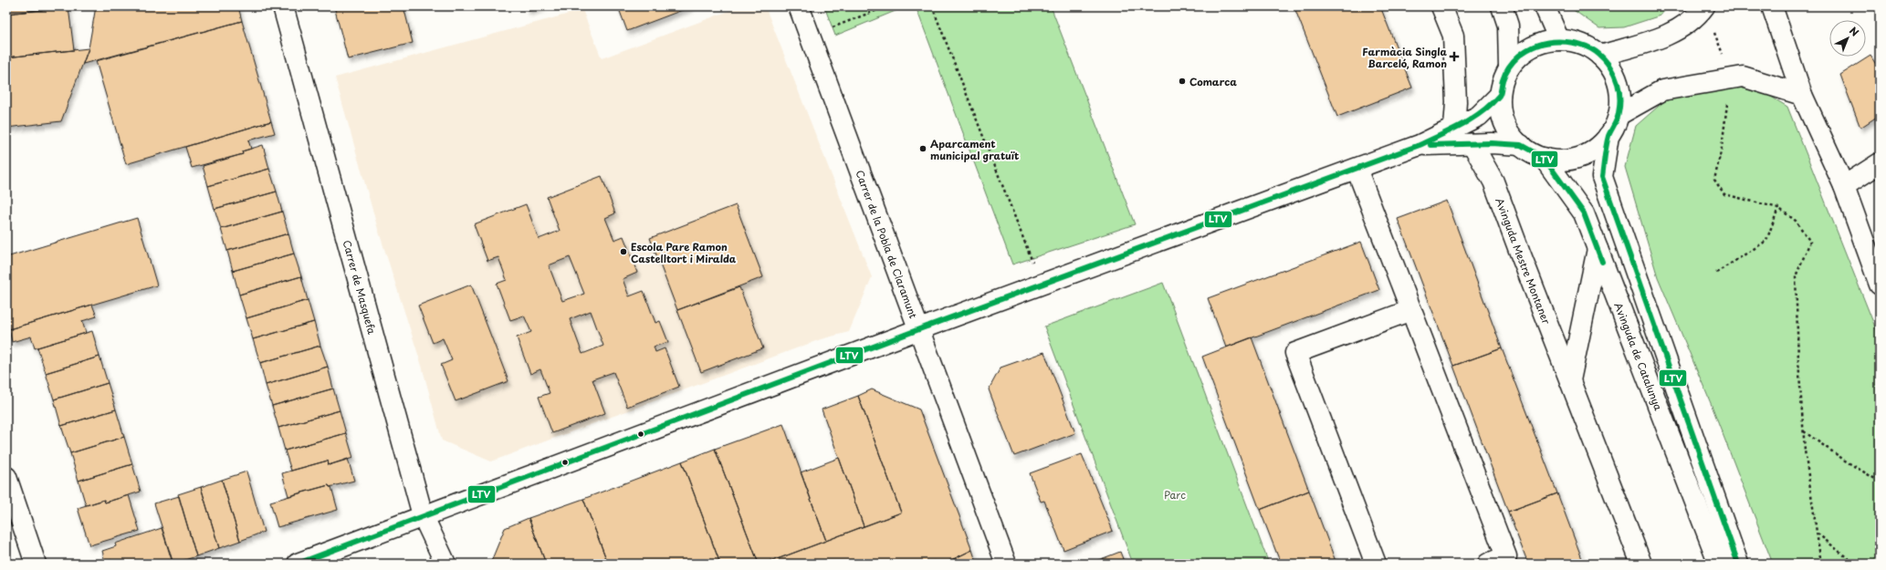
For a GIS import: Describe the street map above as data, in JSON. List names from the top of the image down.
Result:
{
  "streets": {
    "street": [
      "Carrer de la Pobla de Claramunt",
      "Avinguda Mestre Montaner",
      "Carrer de Masquefa",
      "Avinguda de Catalunya"
    ]
  },
  "parks": ["Parc"],
  "places": {
    "health": ["Farmàcia Singla Barceló, Ramon"],
    "other": ["Comarca", "Aparcament municipal gratuït", "Escola Pare Ramon Castelltort i Miralda"]
  },
  "lines": ["transit line LTV"],
  "north": "top right"
}
